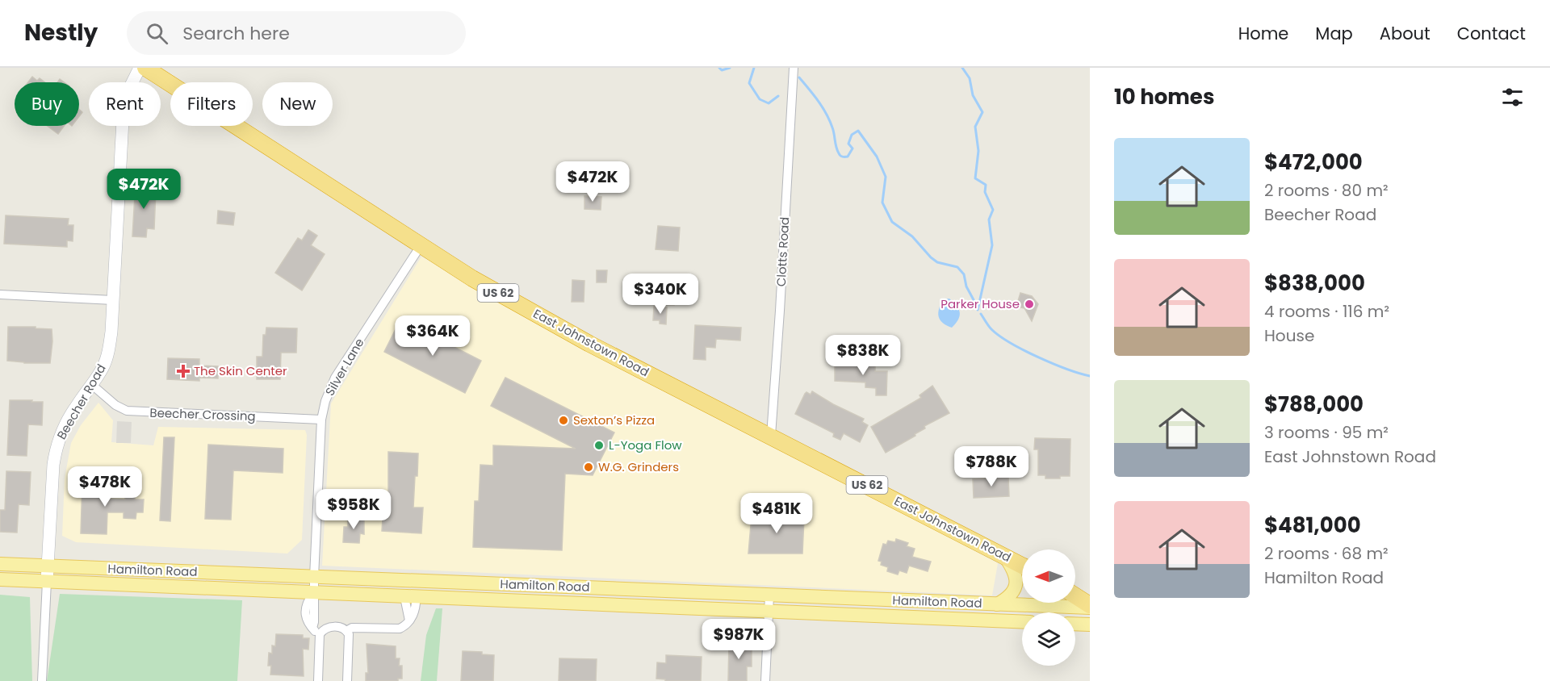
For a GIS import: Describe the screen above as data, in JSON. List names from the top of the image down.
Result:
{
  "streets": {
    "highway": ["US 62", "East Johnstown Road"],
    "main road": ["Hamilton Road"],
    "street": [
      "Clotts Road",
      "Silver Lane",
      "Beecher Road",
      "Beecher Crossing"
    ]
  },
  "crossings": [
    ["Clotts Road", "East Johnstown Road"],
    ["East Johnstown Road", "Silver Lane"],
    ["Silver Lane", "Beecher Crossing"],
    ["Silver Lane", "Hamilton Road"],
    ["Beecher Road", "Beecher Crossing"],
    ["Beecher Road", "Hamilton Road"]
  ],
  "places": {
    "other": [
      "Parker House",
      "Sexton’s Pizza",
      "L-Yoga Flow",
      "W.G. Grinders"
    ],
    "health": ["The Skin Center"]
  },
  "north": "left",
  "page": {
    "header": "Nestly",
    "search": "Search here",
    "nav": [
      "Home",
      "Map",
      "About",
      "Contact"
    ],
    "heading": "10 homes",
    "chip": [
      "Buy",
      "Rent",
      "Filters",
      "New"
    ],
    "list": [
      {
        "name": "$472,000",
        "note": "2 rooms · 80 m² · Beecher Road"
      },
      {
        "name": "$838,000",
        "note": "4 rooms · 116 m² · House"
      },
      {
        "name": "$788,000",
        "note": "3 rooms · 95 m² · East Johnstown Road"
      },
      {
        "name": "$481,000",
        "note": "2 rooms · 68 m² · Hamilton Road"
      }
    ],
    "price": [
      "$472K",
      "$472K",
      "$340K",
      "$364K",
      "$838K",
      "$788K",
      "$478K",
      "$958K",
      "$481K",
      "$987K"
    ]
  }
}
